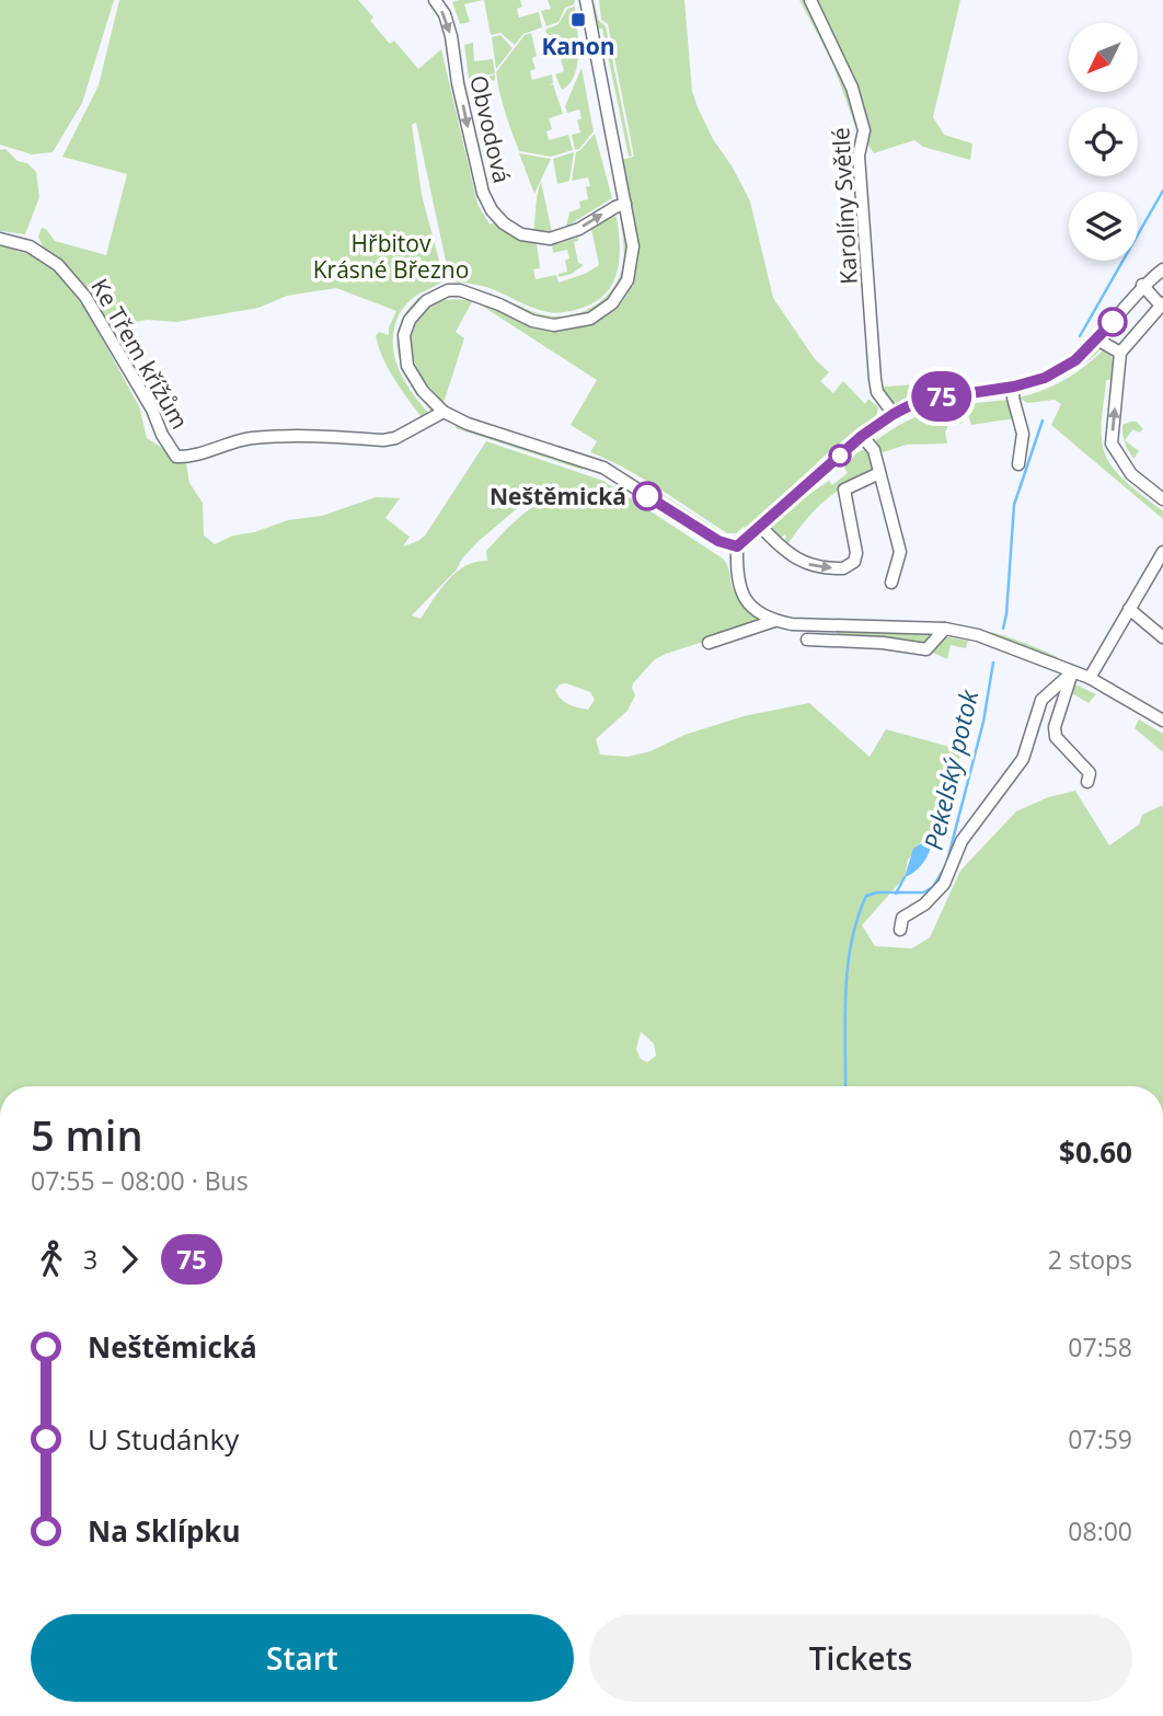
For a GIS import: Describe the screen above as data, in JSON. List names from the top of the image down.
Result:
{
  "streets": {
    "street": ["Obvodová", "Karolíny Světlé", "Ke Třem křížům"]
  },
  "water": ["Pekelský potok"],
  "parks": ["Hřbitov Krásné Březno"],
  "places": {
    "transit": ["Kanon"],
    "other": ["Neštěmická"]
  },
  "lines": ["bus line 75"],
  "north": "bottom left",
  "page": {
    "on_map": "75",
    "heading": ["5 min", "07:55 – 08:00 · Bus", "$0.60"],
    "legs": ["3", "75", "2 stops"],
    "list": [
      {
        "name": "Neštěmická",
        "value": "07:58"
      },
      {
        "name": "U Studánky",
        "value": "07:59"
      },
      {
        "name": "Na Sklípku",
        "value": "08:00"
      }
    ],
    "buttons": ["Start", "Tickets"]
  }
}
